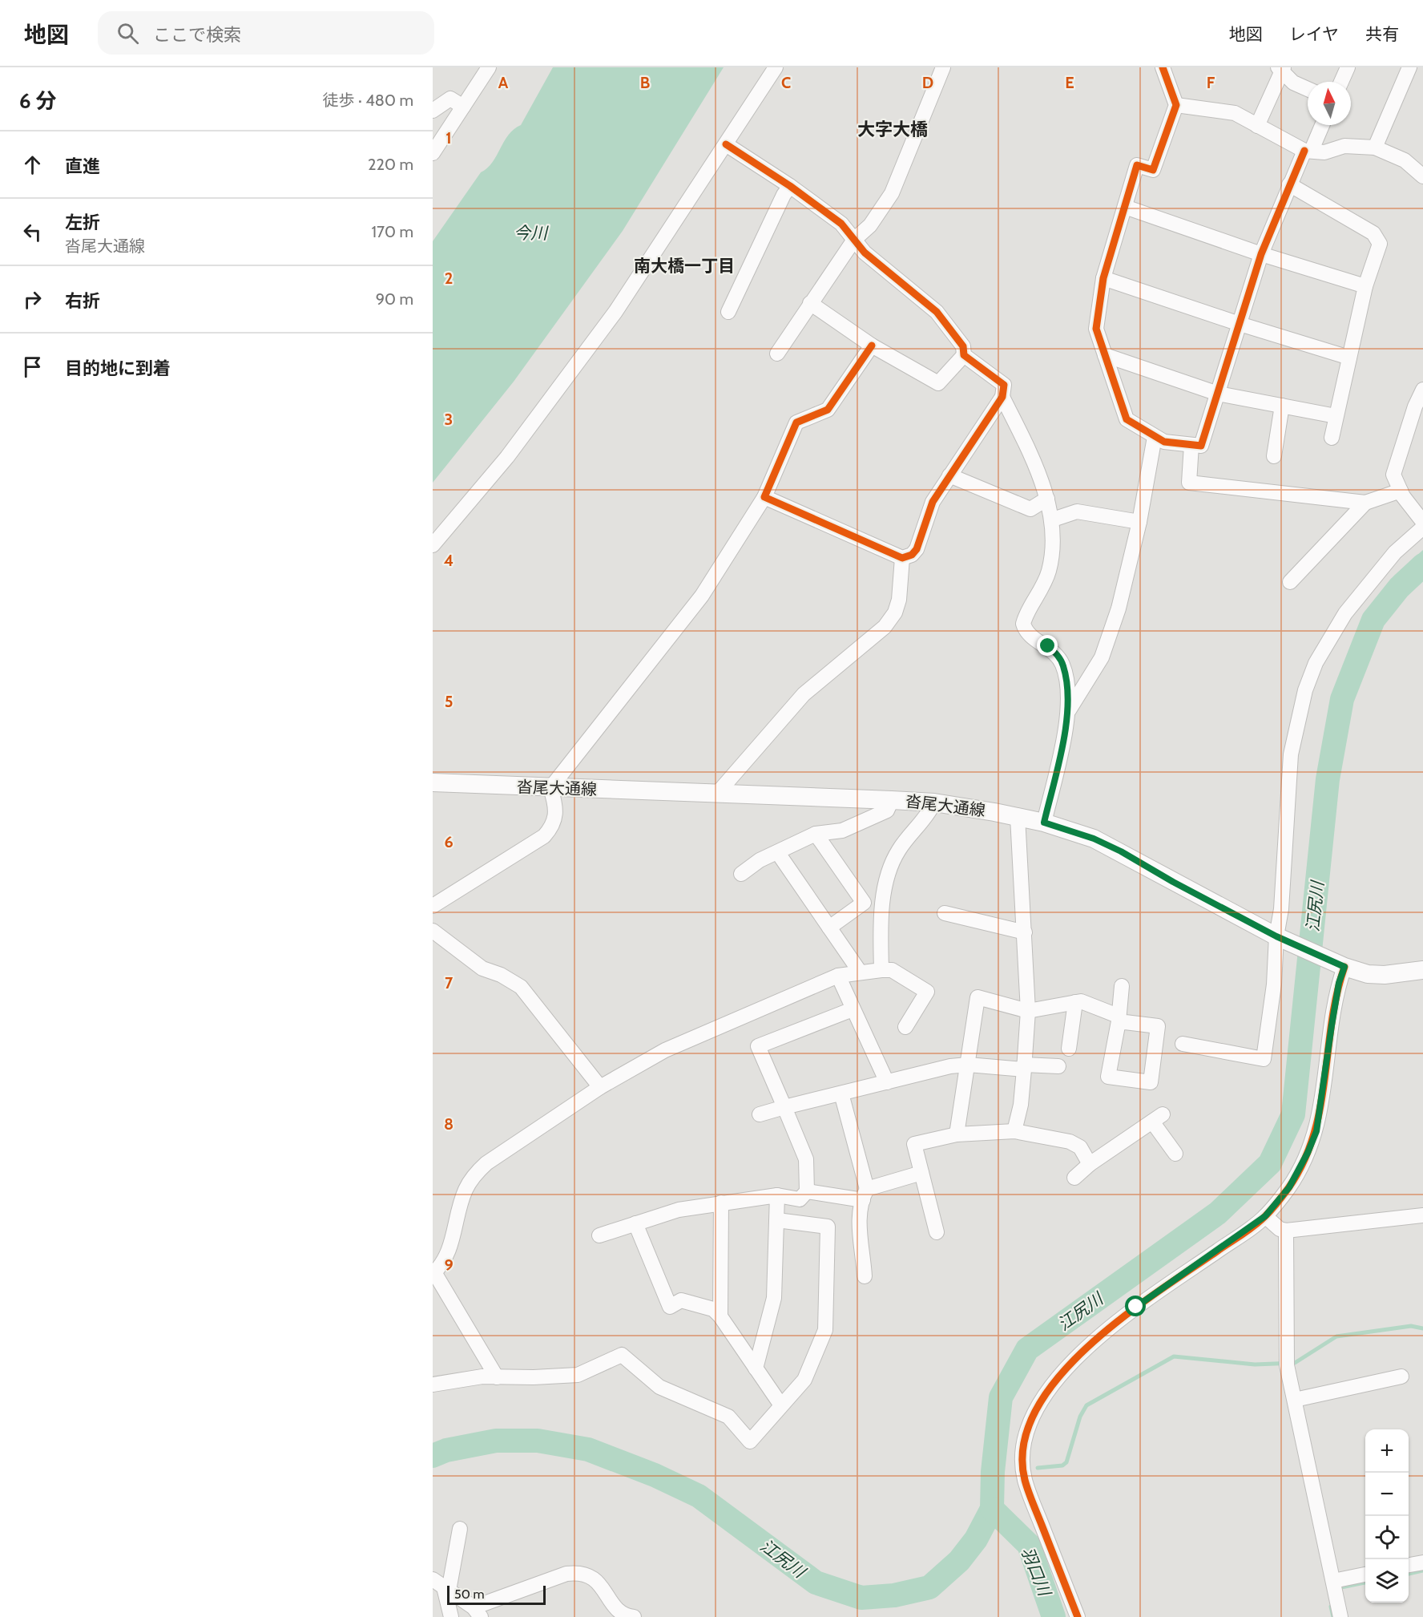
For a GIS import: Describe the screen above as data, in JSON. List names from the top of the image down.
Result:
{
  "streets": {
    "main road": ["沓尾大通線"]
  },
  "districts": ["大字大橋", "南大橋一丁目"],
  "water": ["今川", "江尻川", "羽口川"],
  "scale_bar": "50 m",
  "north": "top",
  "page": {
    "header": "地図",
    "search": "ここで検索",
    "nav": ["地図", "レイヤ", "共有"],
    "heading": ["6 分", "徒歩 · 480 m"],
    "list": [
      ["直進", "220 m"],
      ["左折", "沓尾大通線", "170 m"],
      ["右折", "90 m"],
      "目的地に到着"
    ],
    "map_buttons": ["+", "−"],
    "scale": "50 m"
  },
  "grid": {
    "columns": [
      "A",
      "B",
      "C",
      "D",
      "E",
      "F"
    ],
    "rows": [
      "1",
      "2",
      "3",
      "4",
      "5",
      "6",
      "7",
      "8",
      "9"
    ]
  }
}
